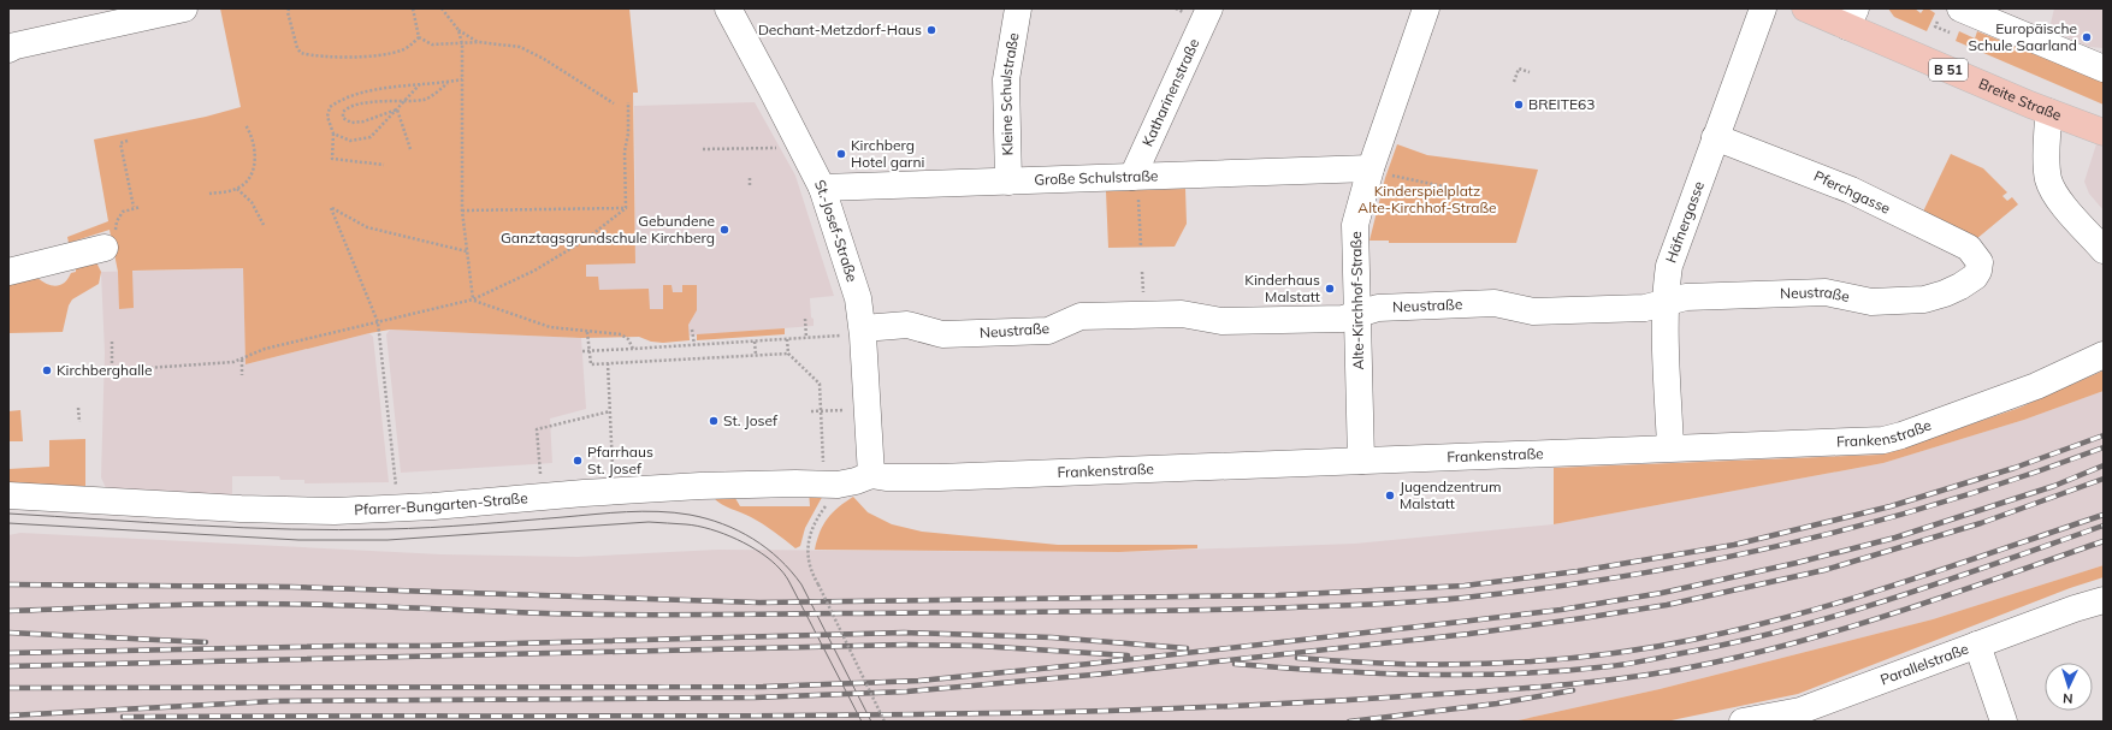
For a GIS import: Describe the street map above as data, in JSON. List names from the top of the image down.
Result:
{
  "streets": {
    "main road": ["B 51", "Breite Straße"],
    "street": [
      "Katharinenstraße",
      "Kleine Schulstraße",
      "Große Schulstraße",
      "Pferchgasse",
      "Häfnergasse",
      "St.-Josef-Straße",
      "Neustraße",
      "Alte-Kirchhof-Straße",
      "Frankenstraße",
      "Pfarrer-Bungarten-Straße",
      "Parallelstraße"
    ]
  },
  "crossings": [
    ["Katharinenstraße", "Große Schulstraße"],
    ["Kleine Schulstraße", "Große Schulstraße"],
    ["Große Schulstraße", "St.-Josef-Straße"],
    ["Große Schulstraße", "Alte-Kirchhof-Straße"],
    ["Pferchgasse", "Häfnergasse"],
    ["Pferchgasse", "Neustraße"],
    ["Häfnergasse", "Neustraße"],
    ["Häfnergasse", "Frankenstraße"],
    ["St.-Josef-Straße", "Neustraße"],
    ["St.-Josef-Straße", "Frankenstraße"],
    ["St.-Josef-Straße", "Pfarrer-Bungarten-Straße"],
    ["Neustraße", "Alte-Kirchhof-Straße"],
    ["Alte-Kirchhof-Straße", "Frankenstraße"],
    ["Frankenstraße", "Pfarrer-Bungarten-Straße"]
  ],
  "parks": ["Kinderspielplatz Alte-Kirchhof-Straße"],
  "places": [
    "Dechant-Metzdorf-Haus",
    "Europäische Schule Saarland",
    "BREITE63",
    "Kirchberg Hotel garni",
    "Gebundene Ganztagsgrundschule Kirchberg",
    "Kinderhaus Malstatt",
    "Kirchberghalle",
    "St. Josef",
    "Pfarrhaus St. Josef",
    "Jugendzentrum Malstatt"
  ],
  "north": "bottom"
}
